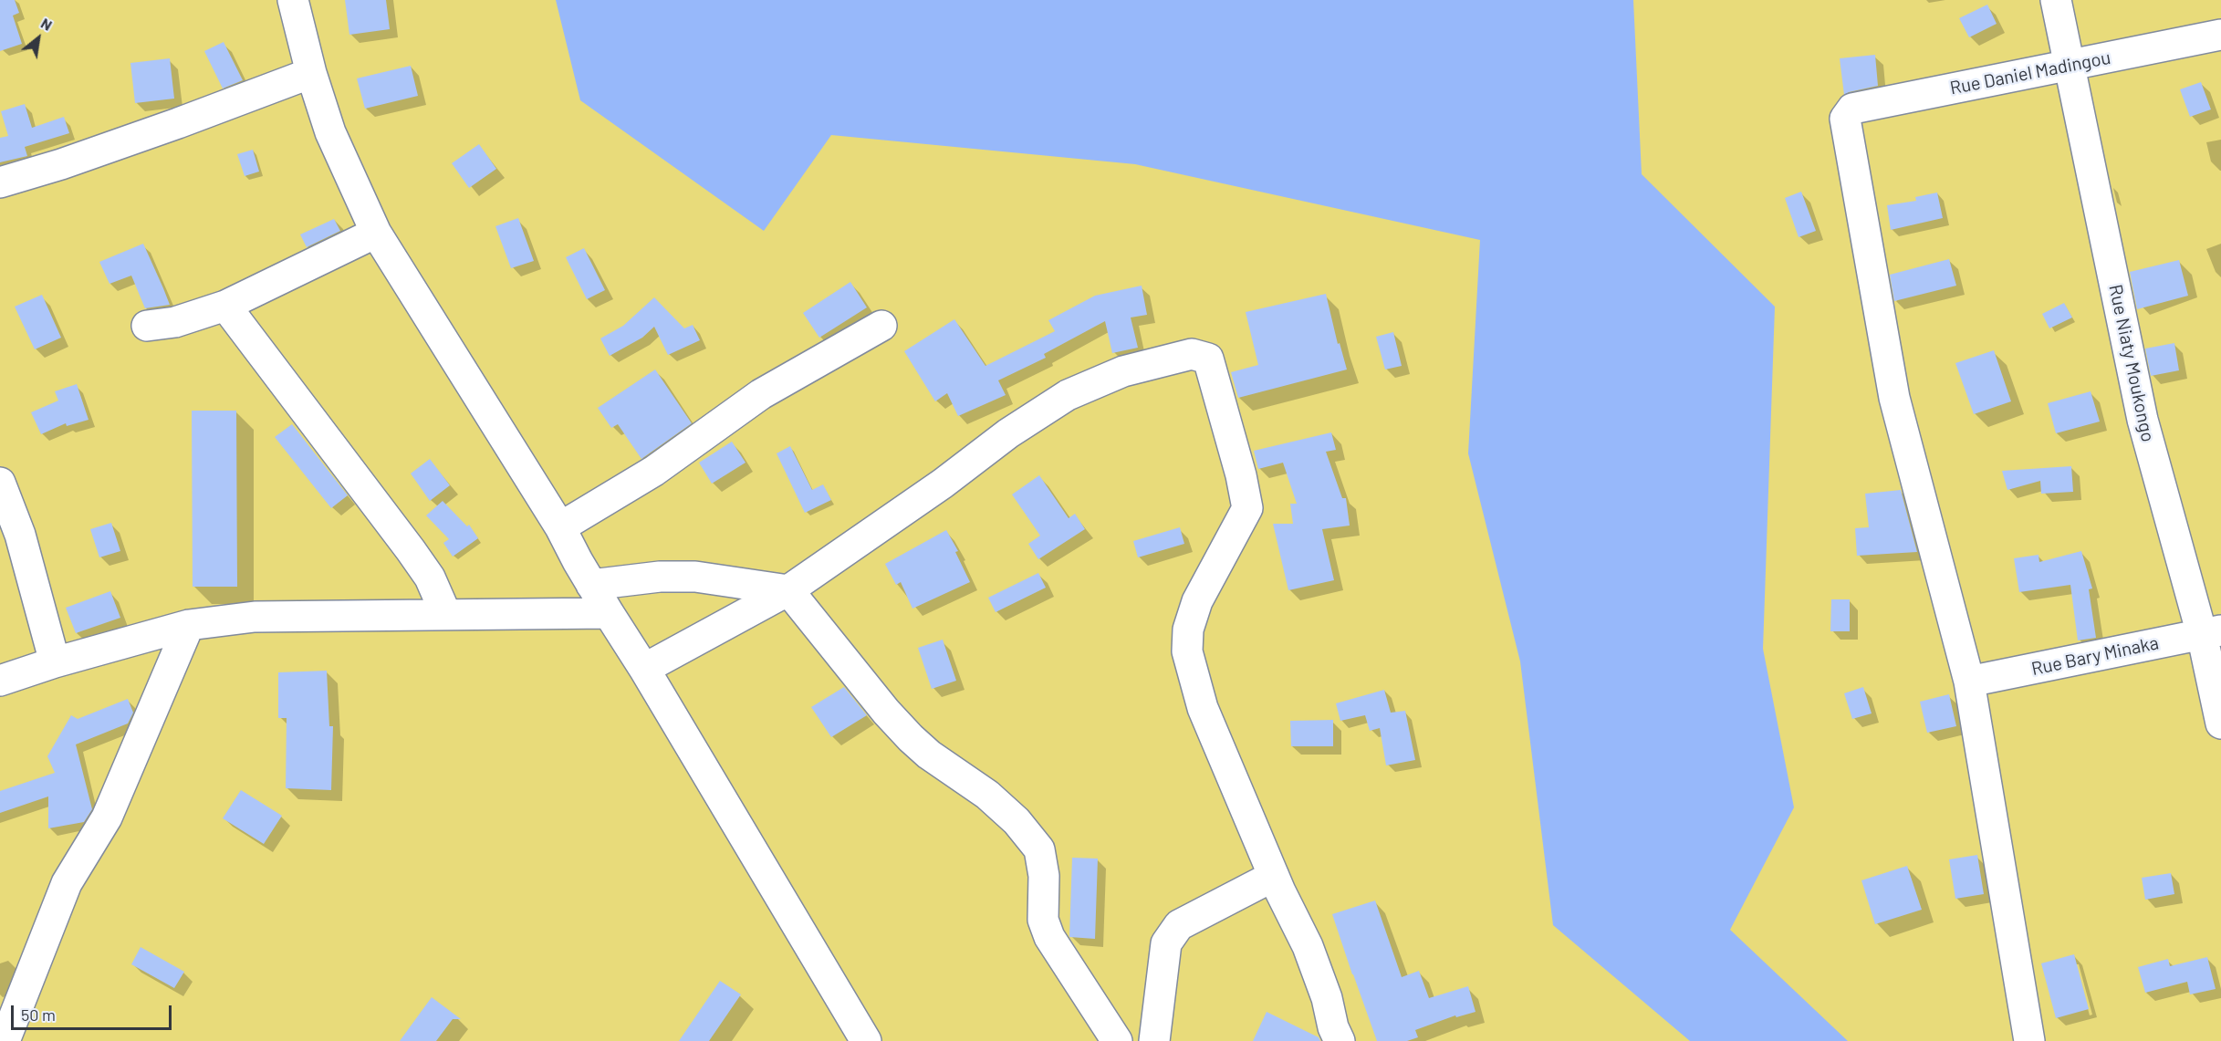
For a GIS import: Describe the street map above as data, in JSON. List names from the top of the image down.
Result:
{
  "streets": {
    "street": ["Rue Daniel Madingou", "Rue Niaty Moukongo", "Rue Bary Minaka"]
  },
  "crossings": [
    ["Rue Daniel Madingou", "Rue Niaty Moukongo"],
    ["Rue Daniel Madingou", "Rue Bary Minaka"],
    ["Rue Niaty Moukongo", "Rue Bary Minaka"]
  ],
  "scale_bar": "50 m",
  "north": "top right"
}
